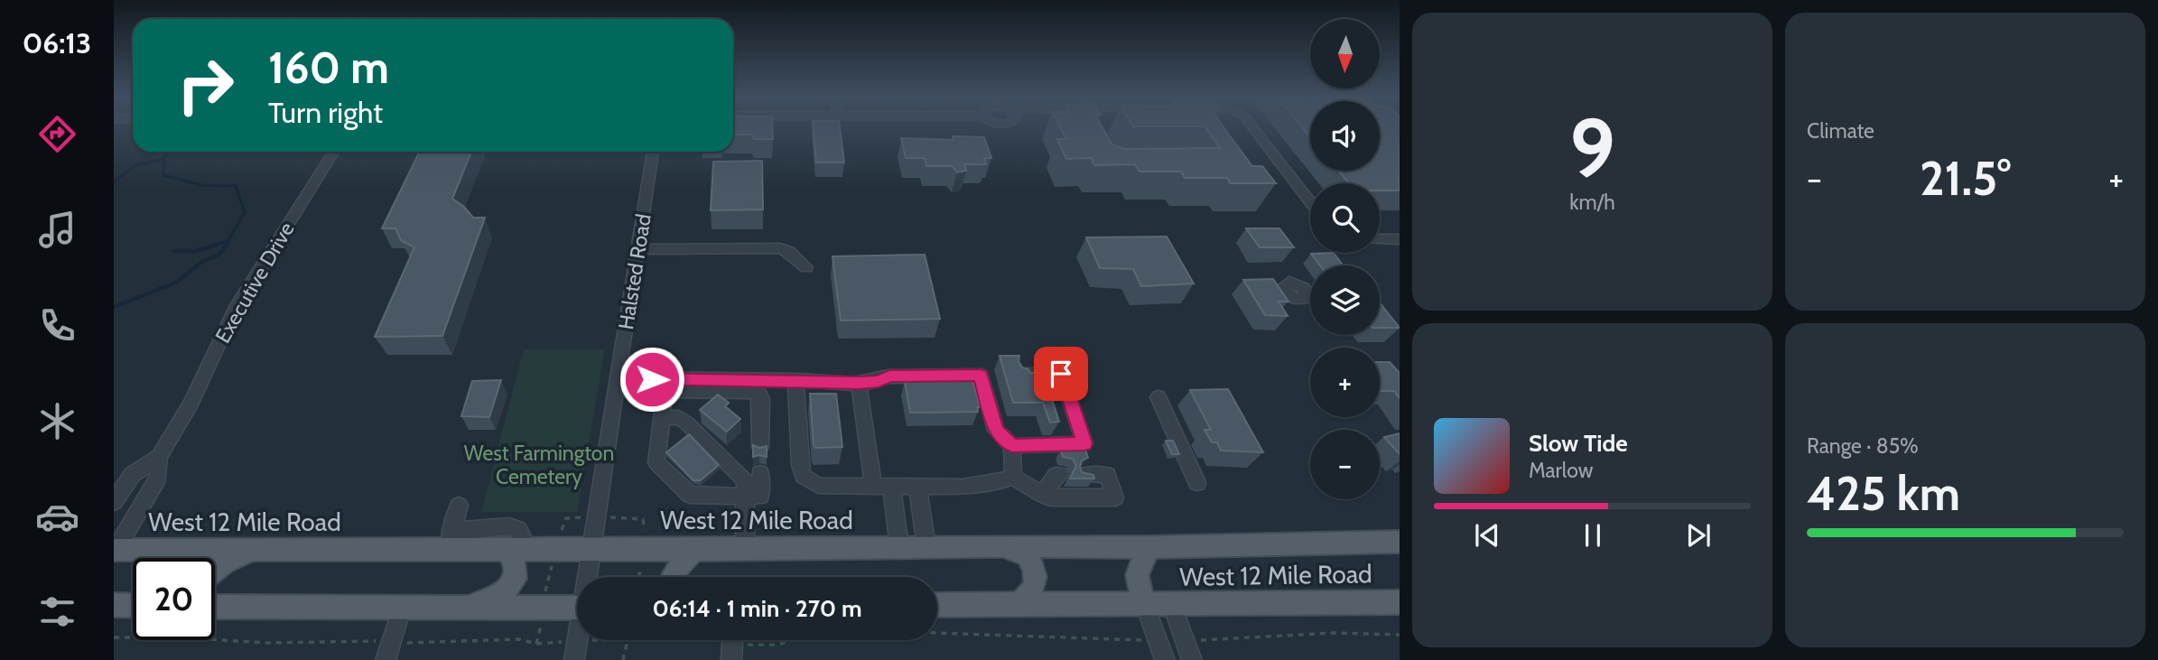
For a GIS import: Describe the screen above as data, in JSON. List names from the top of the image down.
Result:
{
  "streets": {
    "main road": ["West 12 Mile Road"],
    "street": ["Halsted Road", "Executive Drive"]
  },
  "crossings": [
    ["Halsted Road", "West 12 Mile Road"],
    ["Executive Drive", "West 12 Mile Road"]
  ],
  "parks": ["West Farmington Cemetery"],
  "north": "bottom",
  "page": {
    "tabs": "06:13",
    "tile": [
      ["9", "km/h"],
      "Climate",
      ["Range · 85%", "425 km"]
    ],
    "map_buttons": ["+", "−"],
    "turn": ["160 m", "Turn right"],
    "heat": ["−", "21.5°", "+"],
    "song": ["Slow Tide", "Marlow"],
    "limit": "20",
    "trip": "06:14 · 1 min · 270 m"
  }
}
